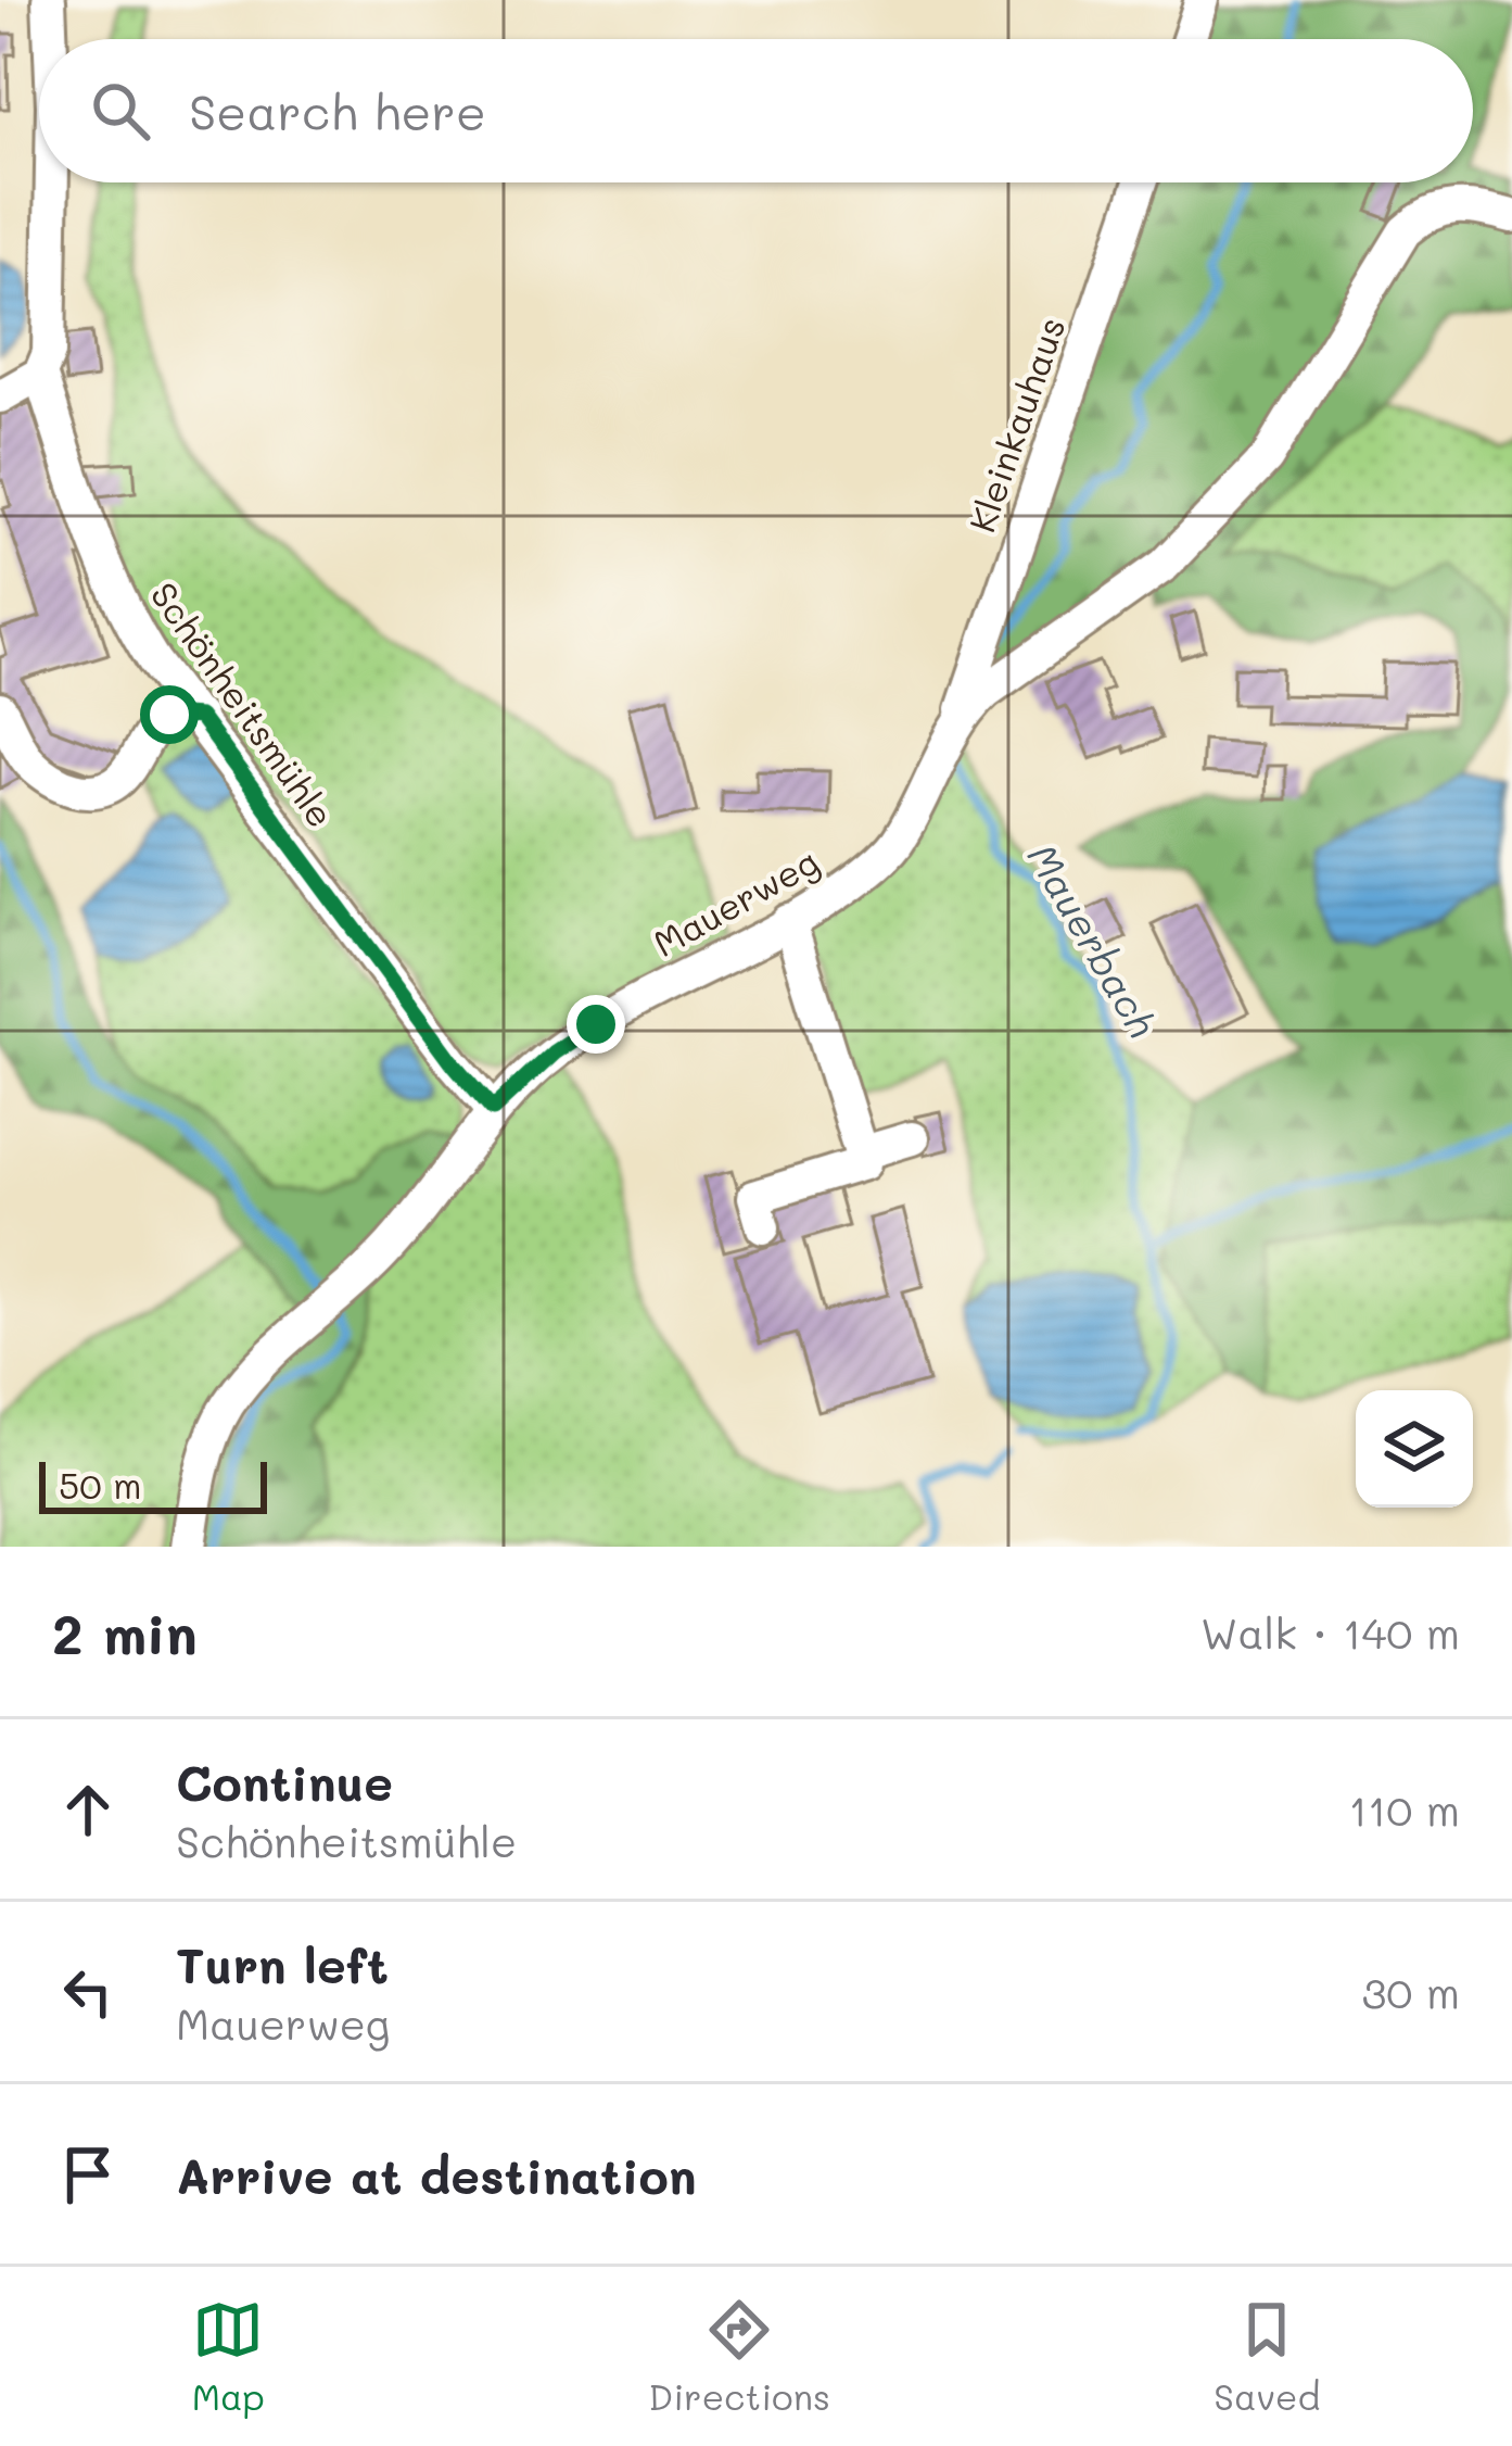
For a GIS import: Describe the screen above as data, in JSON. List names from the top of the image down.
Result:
{
  "streets": {
    "street": ["Kleinkauhaus", "Schönheitsmühle", "Mauerweg"]
  },
  "crossings": [
    ["Kleinkauhaus", "Mauerweg"],
    ["Schönheitsmühle", "Mauerweg"]
  ],
  "water": ["Mauerbach"],
  "scale_bar": "50 m",
  "page": {
    "search": "Search here",
    "scale": "50 m",
    "heading": ["2 min", "Walk · 140 m"],
    "list": [
      ["Continue", "Schönheitsmühle", "110 m"],
      ["Turn left", "Mauerweg", "30 m"],
      "Arrive at destination"
    ],
    "nav": ["Map", "Directions", "Saved"]
  }
}
